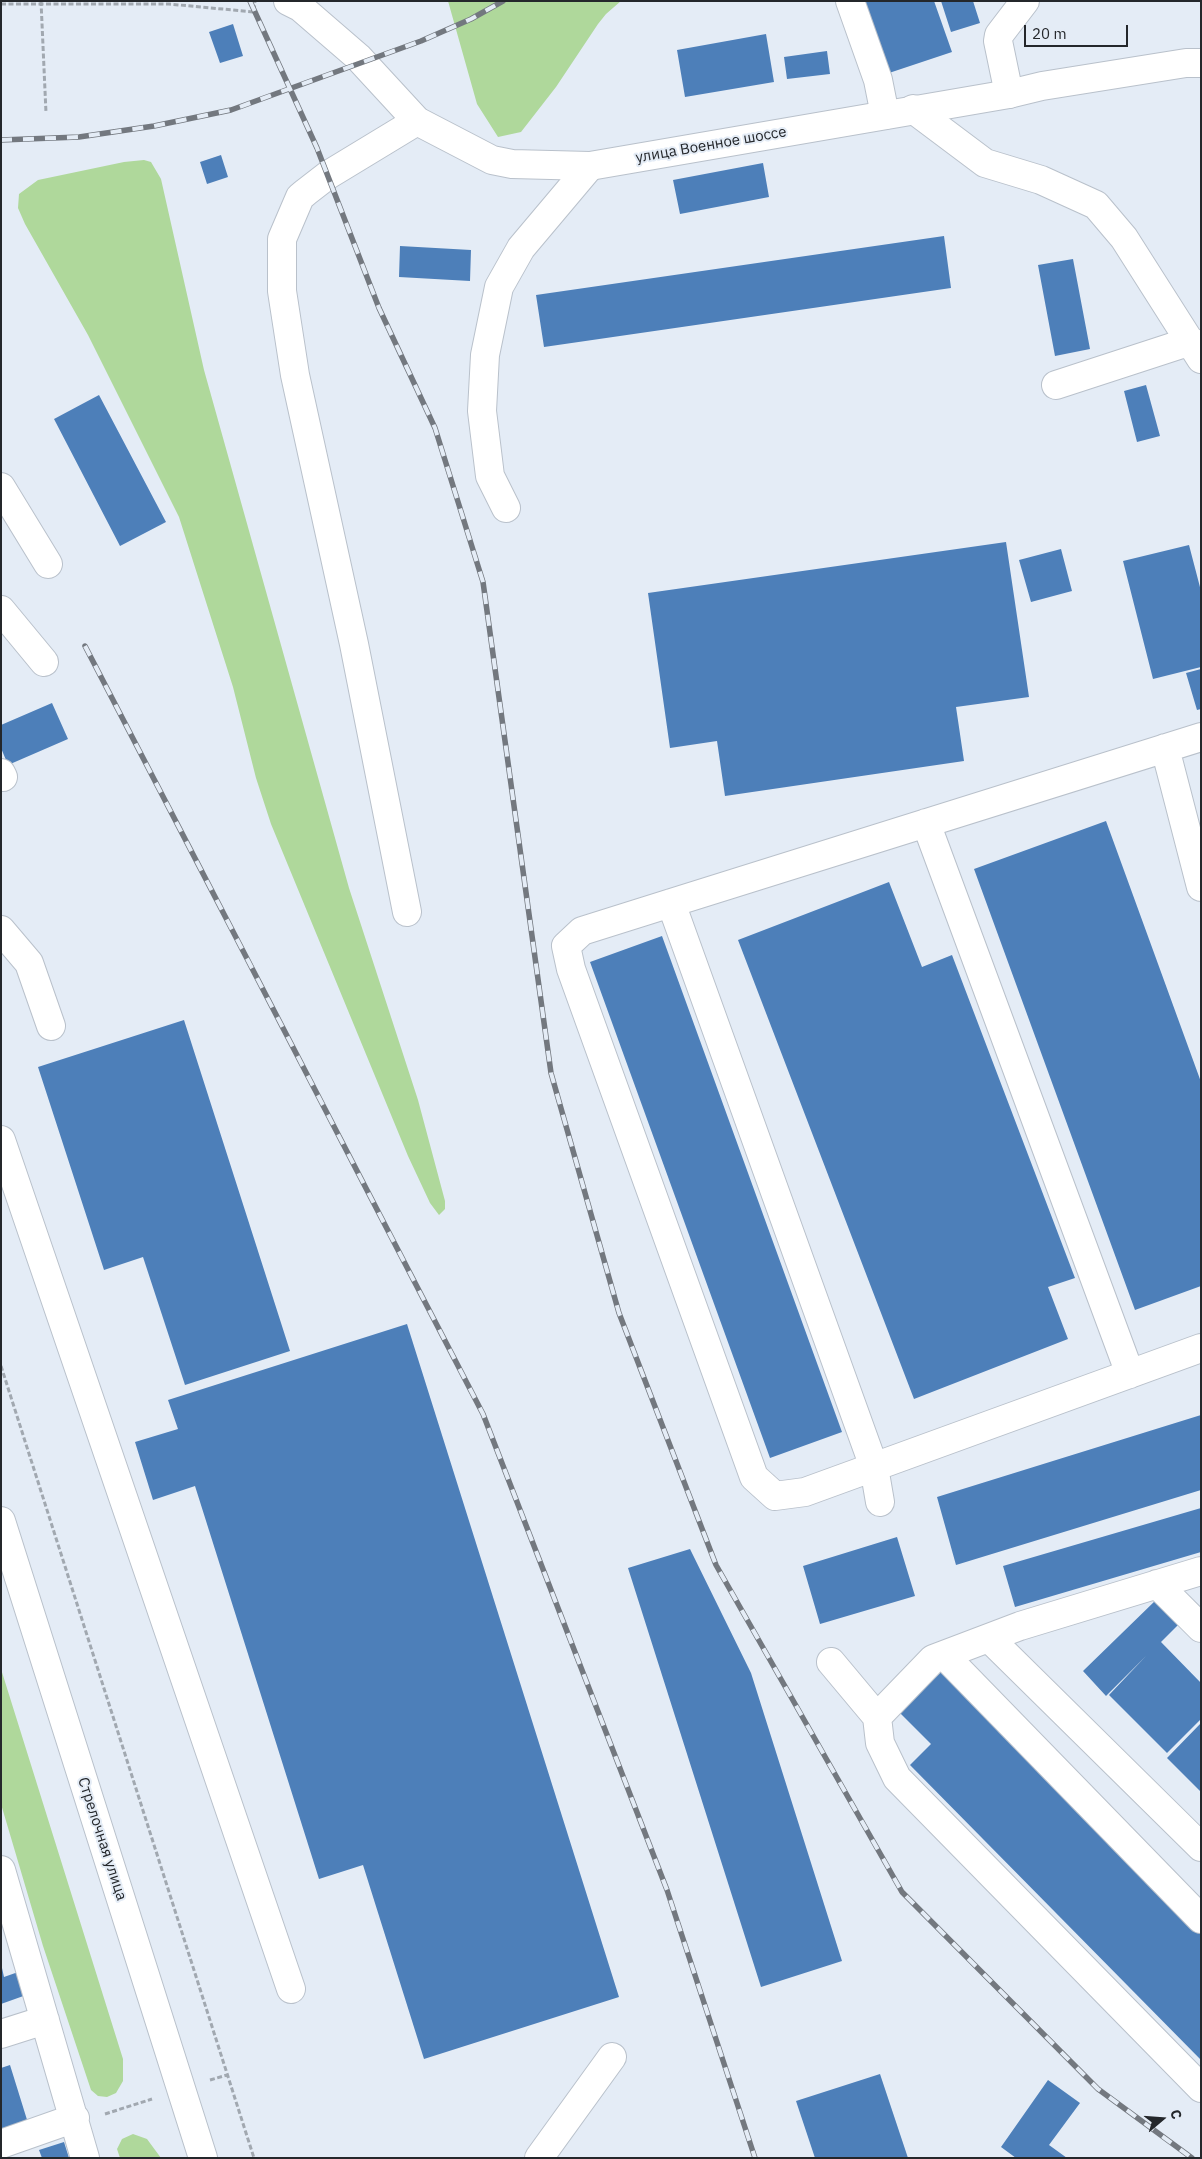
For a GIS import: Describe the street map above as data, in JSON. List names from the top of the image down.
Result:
{
  "streets": {
    "main road": ["улица Военное шоссе", "Стрелочная улица"]
  },
  "scale_bar": "20 m",
  "north": "right"
}
